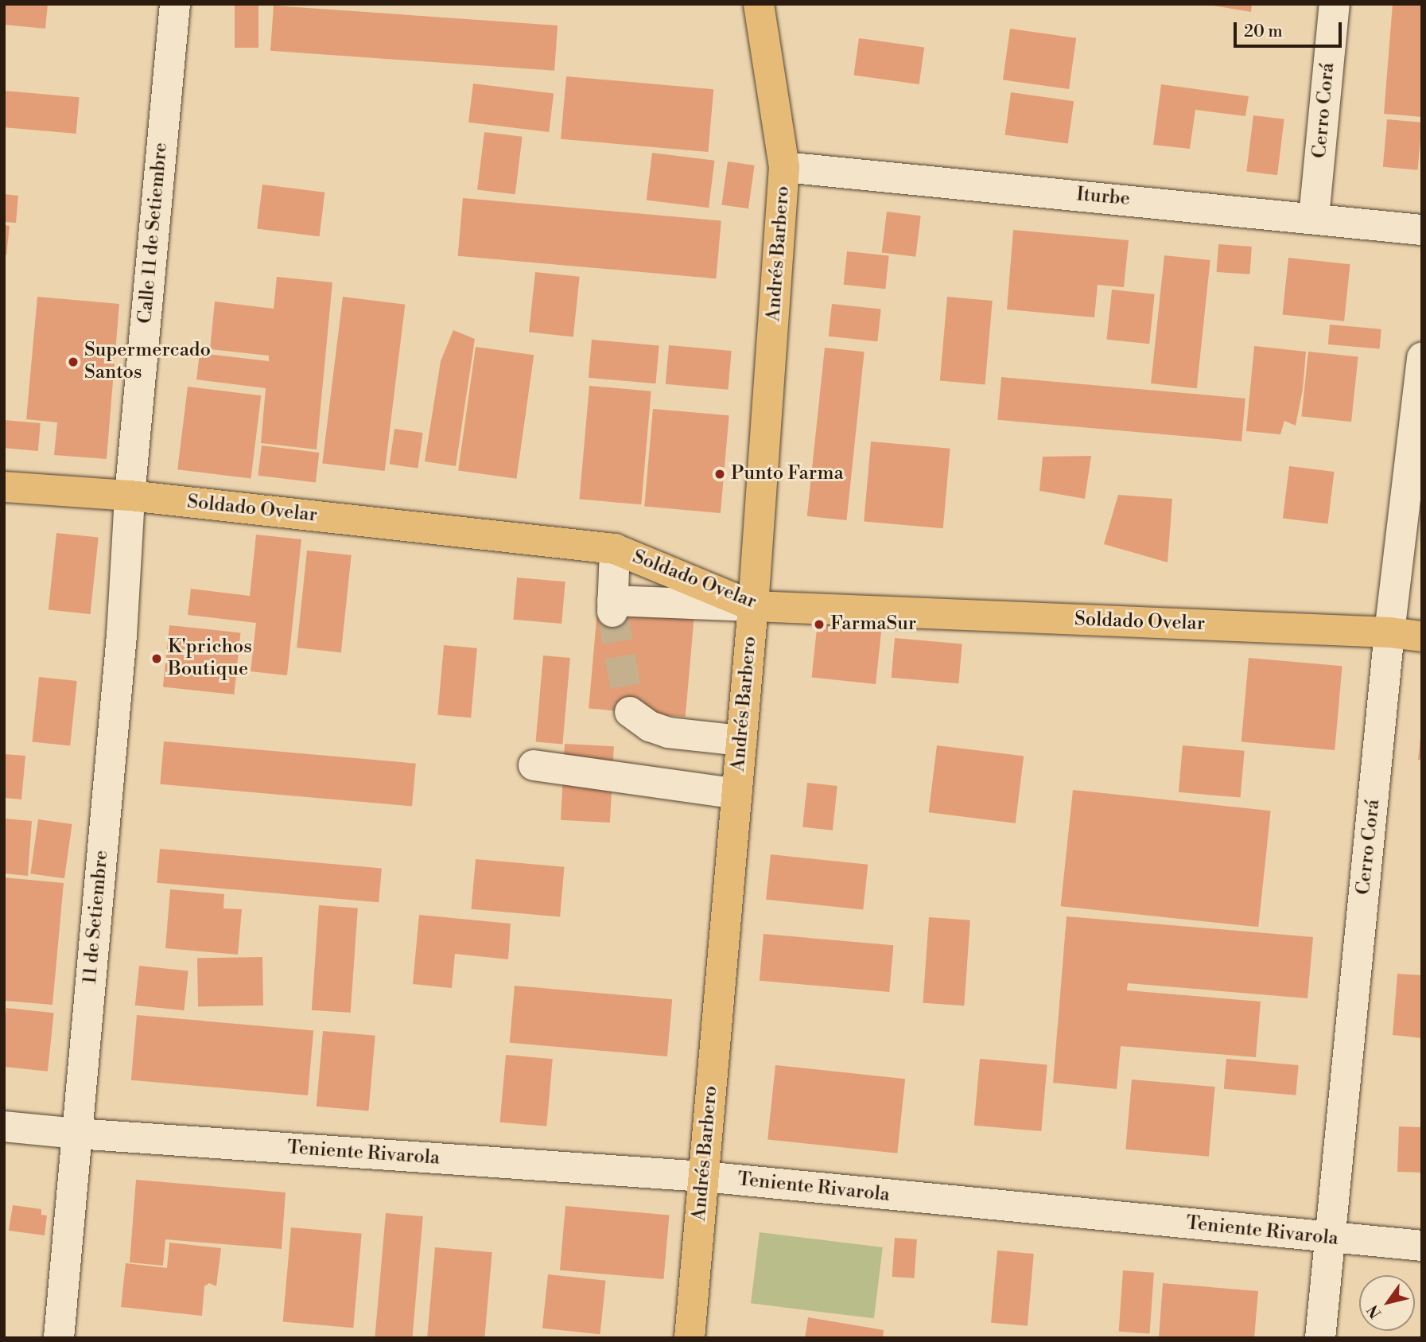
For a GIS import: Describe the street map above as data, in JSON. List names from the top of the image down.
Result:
{
  "streets": {
    "main road": ["Andrés Barbero", "Soldado Ovelar"],
    "street": [
      "Cerro Corá",
      "Iturbe",
      "Calle 11 de Setiembre",
      "11 de Setiembre",
      "Teniente Rivarola"
    ]
  },
  "crossings": [
    ["Cerro Corá", "Iturbe"],
    ["Cerro Corá", "Soldado Ovelar"],
    ["Cerro Corá", "Teniente Rivarola"],
    ["Iturbe", "Andrés Barbero"],
    ["Calle 11 de Setiembre", "Soldado Ovelar"],
    ["Calle 11 de Setiembre", "11 de Setiembre"],
    ["Andrés Barbero", "Soldado Ovelar"],
    ["Andrés Barbero", "Teniente Rivarola"],
    ["Soldado Ovelar", "11 de Setiembre"],
    ["11 de Setiembre", "Teniente Rivarola"]
  ],
  "places": [
    "Supermercado Santos",
    "Punto Farma",
    "FarmaSur",
    "K'prichos Boutique"
  ],
  "scale_bar": "20 m",
  "north": "bottom left"
}
